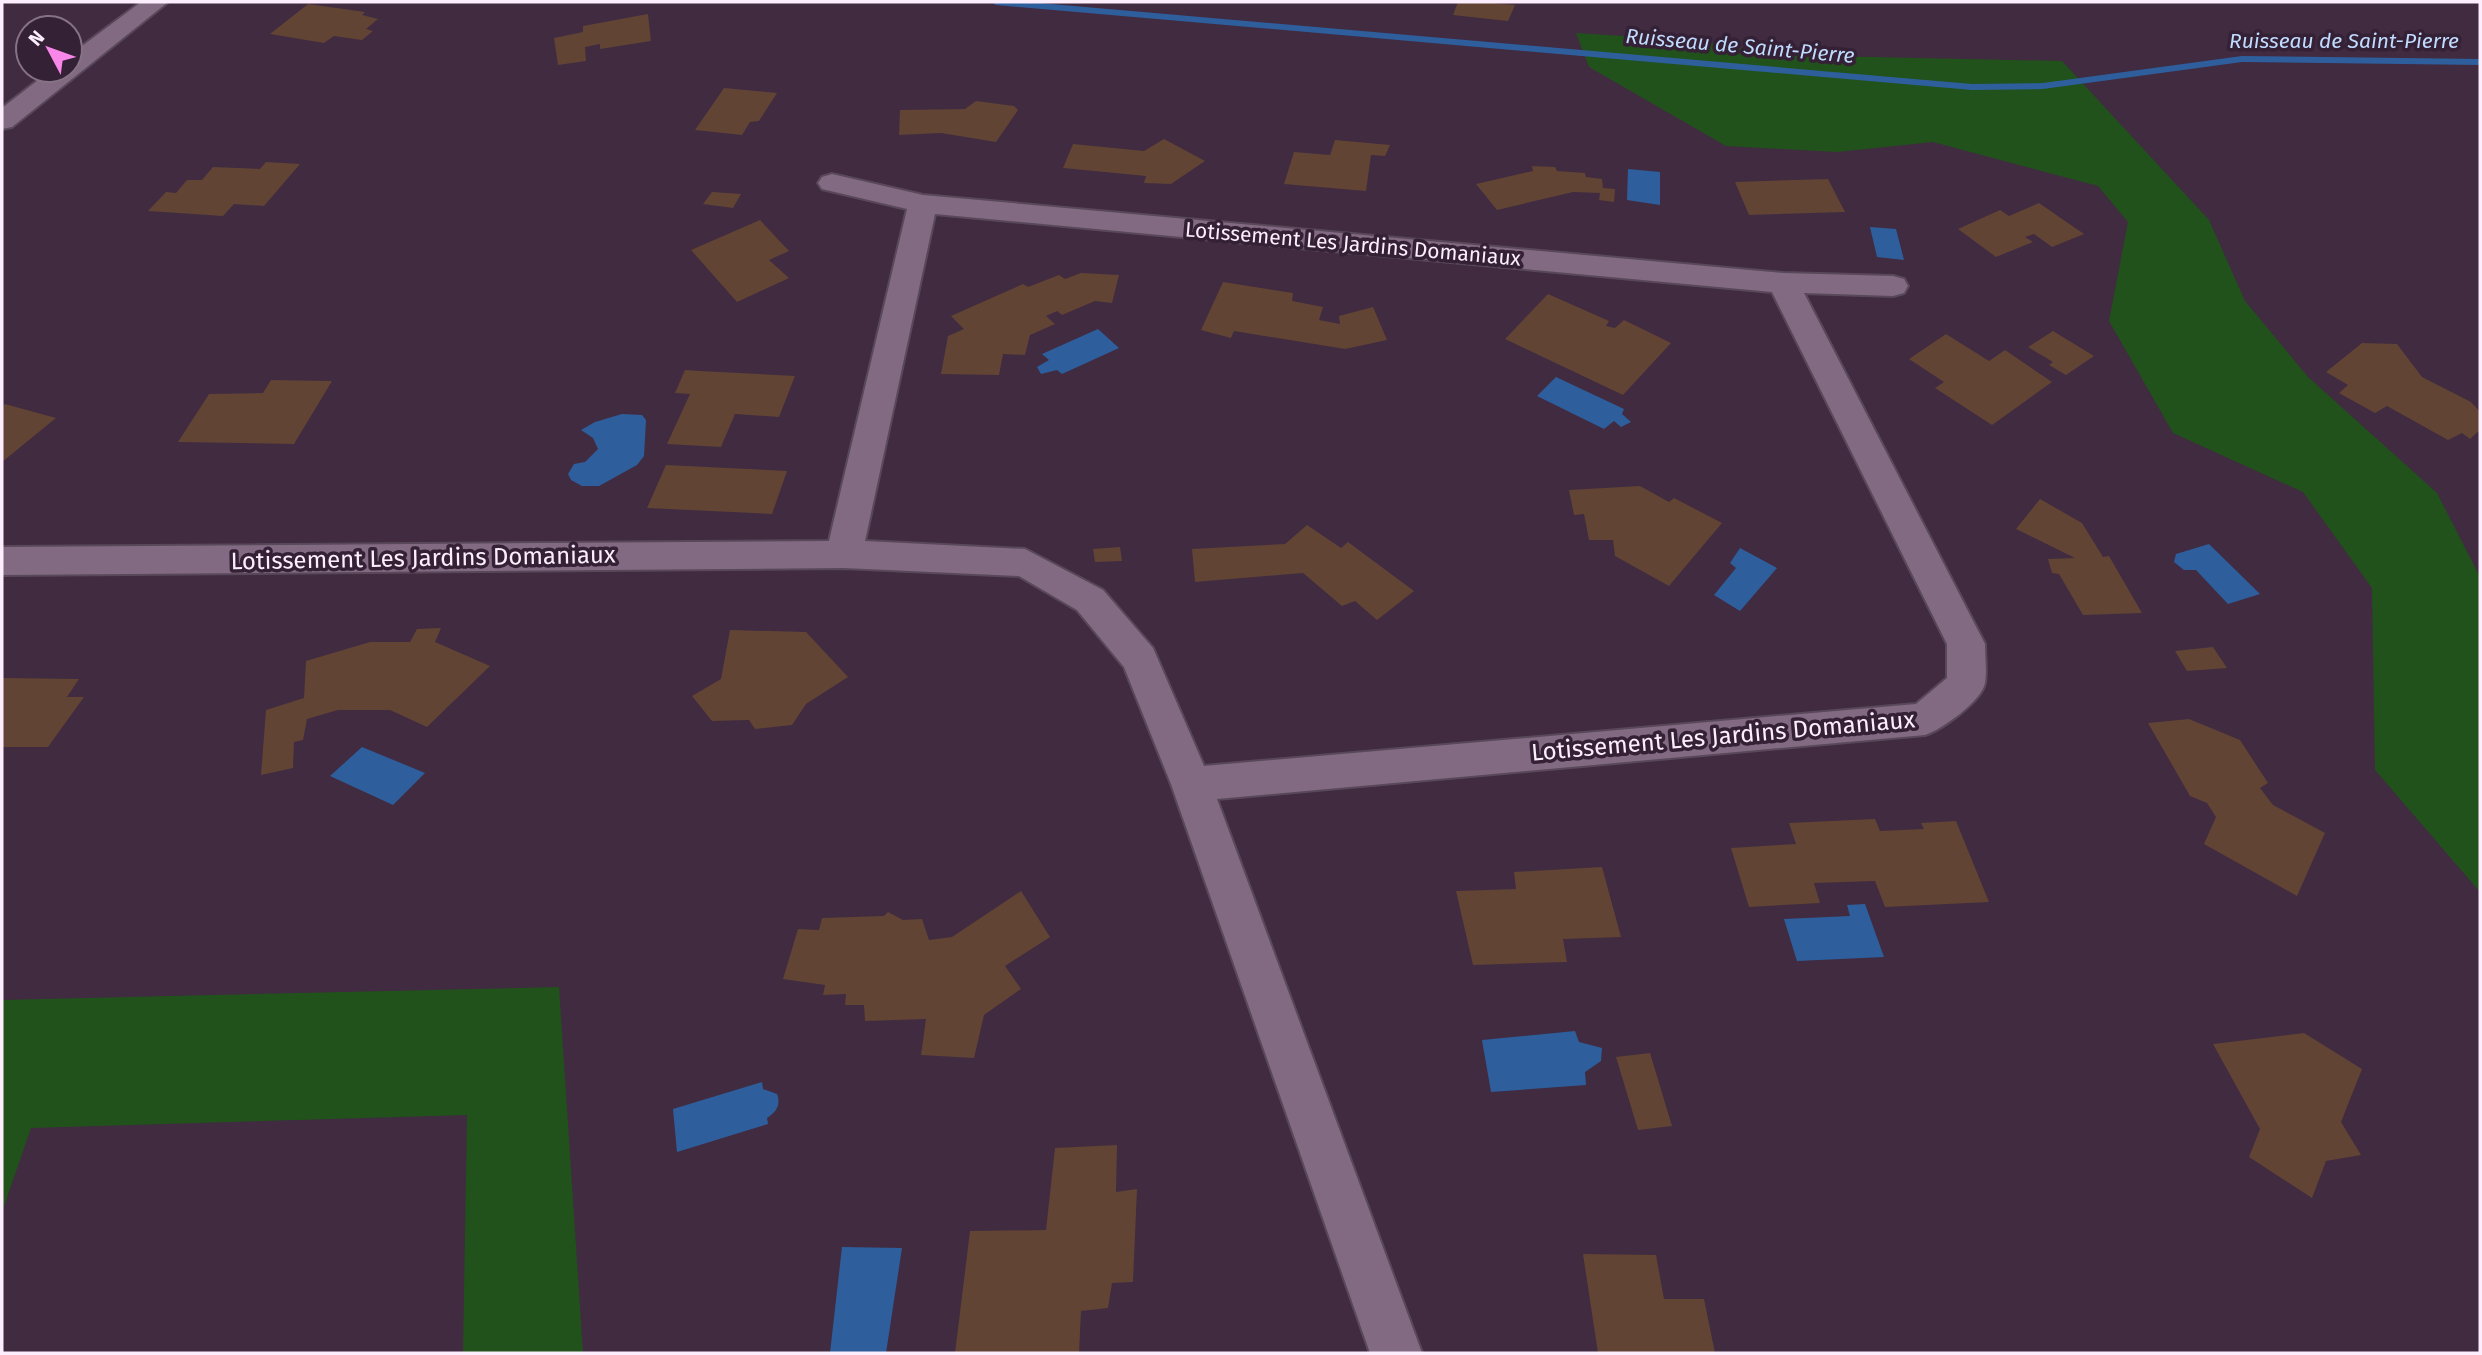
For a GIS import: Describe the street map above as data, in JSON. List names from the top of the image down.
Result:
{
  "streets": {
    "street": ["Lotissement Les Jardins Domaniaux"]
  },
  "water": ["Ruisseau de Saint-Pierre"],
  "north": "top left"
}
